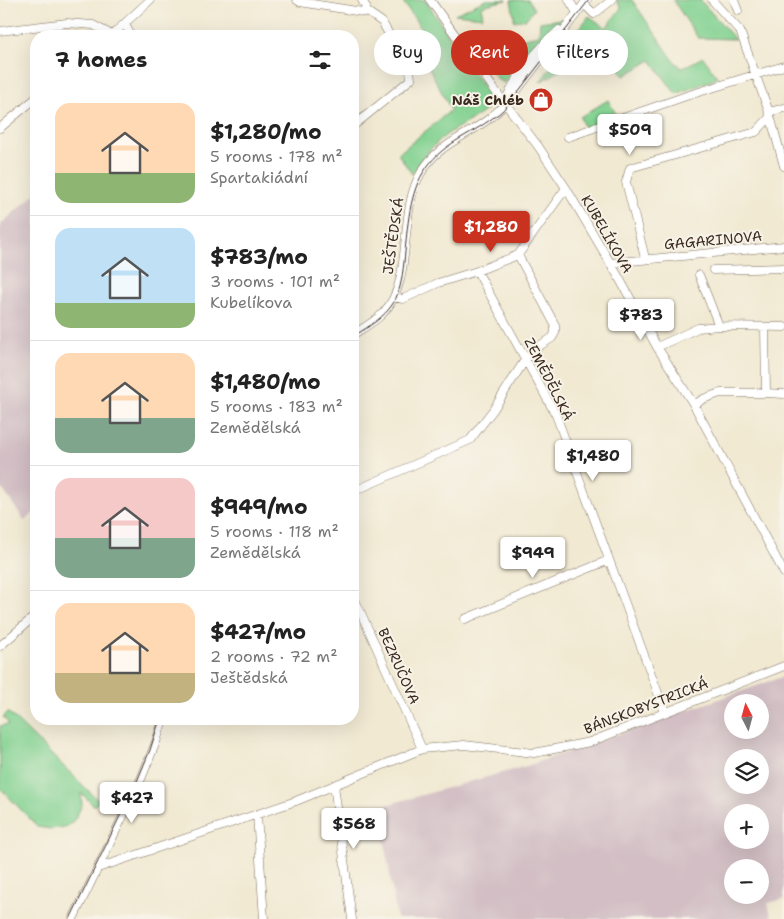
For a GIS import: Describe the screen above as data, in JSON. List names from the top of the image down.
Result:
{
  "streets": {
    "street": [
      "KUBELÍKOVA",
      "JEŠTĚDSKÁ",
      "GAGARINOVA",
      "ZEMĚDĚLSKÁ",
      "BEZRUČOVA",
      "BÁNSKOBYSTRICKÁ"
    ]
  },
  "crossings": [
    ["KUBELÍKOVA", "JEŠTĚDSKÁ"],
    ["KUBELÍKOVA", "GAGARINOVA"],
    ["ZEMĚDĚLSKÁ", "BÁNSKOBYSTRICKÁ"],
    ["BEZRUČOVA", "BÁNSKOBYSTRICKÁ"]
  ],
  "places": {
    "shop": ["Náš Chléb"]
  },
  "north": "top",
  "page": {
    "chip": ["Buy", "Rent", "Filters"],
    "heading": "7 homes",
    "list": [
      {
        "name": "$1,280/mo",
        "note": "5 rooms · 178 m² · Spartakiádní"
      },
      {
        "name": "$783/mo",
        "note": "3 rooms · 101 m² · Kubelíkova"
      },
      {
        "name": "$1,480/mo",
        "note": "5 rooms · 183 m² · Zemědělská"
      },
      {
        "name": "$949/mo",
        "note": "5 rooms · 118 m² · Zemědělská"
      },
      {
        "name": "$427/mo",
        "note": "2 rooms · 72 m² · Ještědská"
      }
    ],
    "price": [
      "$509",
      "$1,280",
      "$783",
      "$1,480",
      "$949",
      "$427",
      "$568"
    ],
    "map_buttons": ["+", "−"]
  }
}
